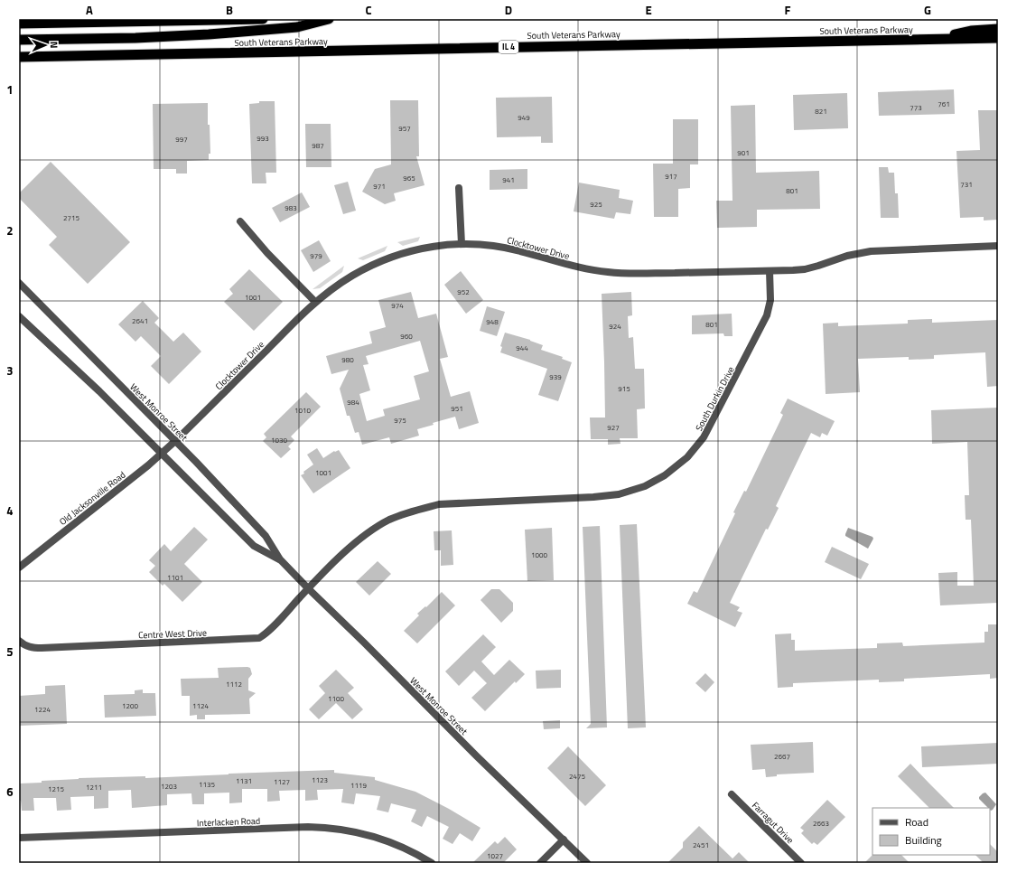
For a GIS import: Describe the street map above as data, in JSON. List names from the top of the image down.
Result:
{
  "streets": {
    "highway": ["South Veterans Parkway", "IL 4"],
    "street": [
      "Clocktower Drive",
      "South Durkin Drive",
      "West Monroe Street",
      "Old Jacksonville Road",
      "Centre West Drive",
      "Interlacken Road",
      "Farragut Drive"
    ]
  },
  "crossings": [
    ["Clocktower Drive", "South Durkin Drive"],
    ["Clocktower Drive", "West Monroe Street"],
    ["Clocktower Drive", "Old Jacksonville Road"],
    ["South Durkin Drive", "West Monroe Street"],
    ["South Durkin Drive", "Centre West Drive"],
    ["West Monroe Street", "Old Jacksonville Road"],
    ["West Monroe Street", "Centre West Drive"]
  ],
  "house_numbers": [
    "761",
    "773",
    "821",
    "949",
    "957",
    "993",
    "997",
    "987",
    "901",
    "917",
    "965",
    "941",
    "731",
    "971",
    "801",
    "925",
    "983",
    "2715",
    "979",
    "952",
    "1001",
    "974",
    "2641",
    "948",
    "801",
    "924",
    "960",
    "944",
    "980",
    "939",
    "915",
    "984",
    "951",
    "1010",
    "975",
    "927",
    "1030",
    "1001",
    "1000",
    "1101",
    "1112",
    "1100",
    "1200",
    "1124",
    "1224",
    "2667",
    "2475",
    "1123",
    "1131",
    "1127",
    "1135",
    "1119",
    "1203",
    "1211",
    "1215",
    "2663",
    "2451",
    "1027"
  ],
  "legend": ["Road", "Building"],
  "north": "right",
  "grid": {
    "columns": [
      "A",
      "B",
      "C",
      "D",
      "E",
      "F",
      "G"
    ],
    "rows": [
      "1",
      "2",
      "3",
      "4",
      "5",
      "6"
    ]
  }
}
